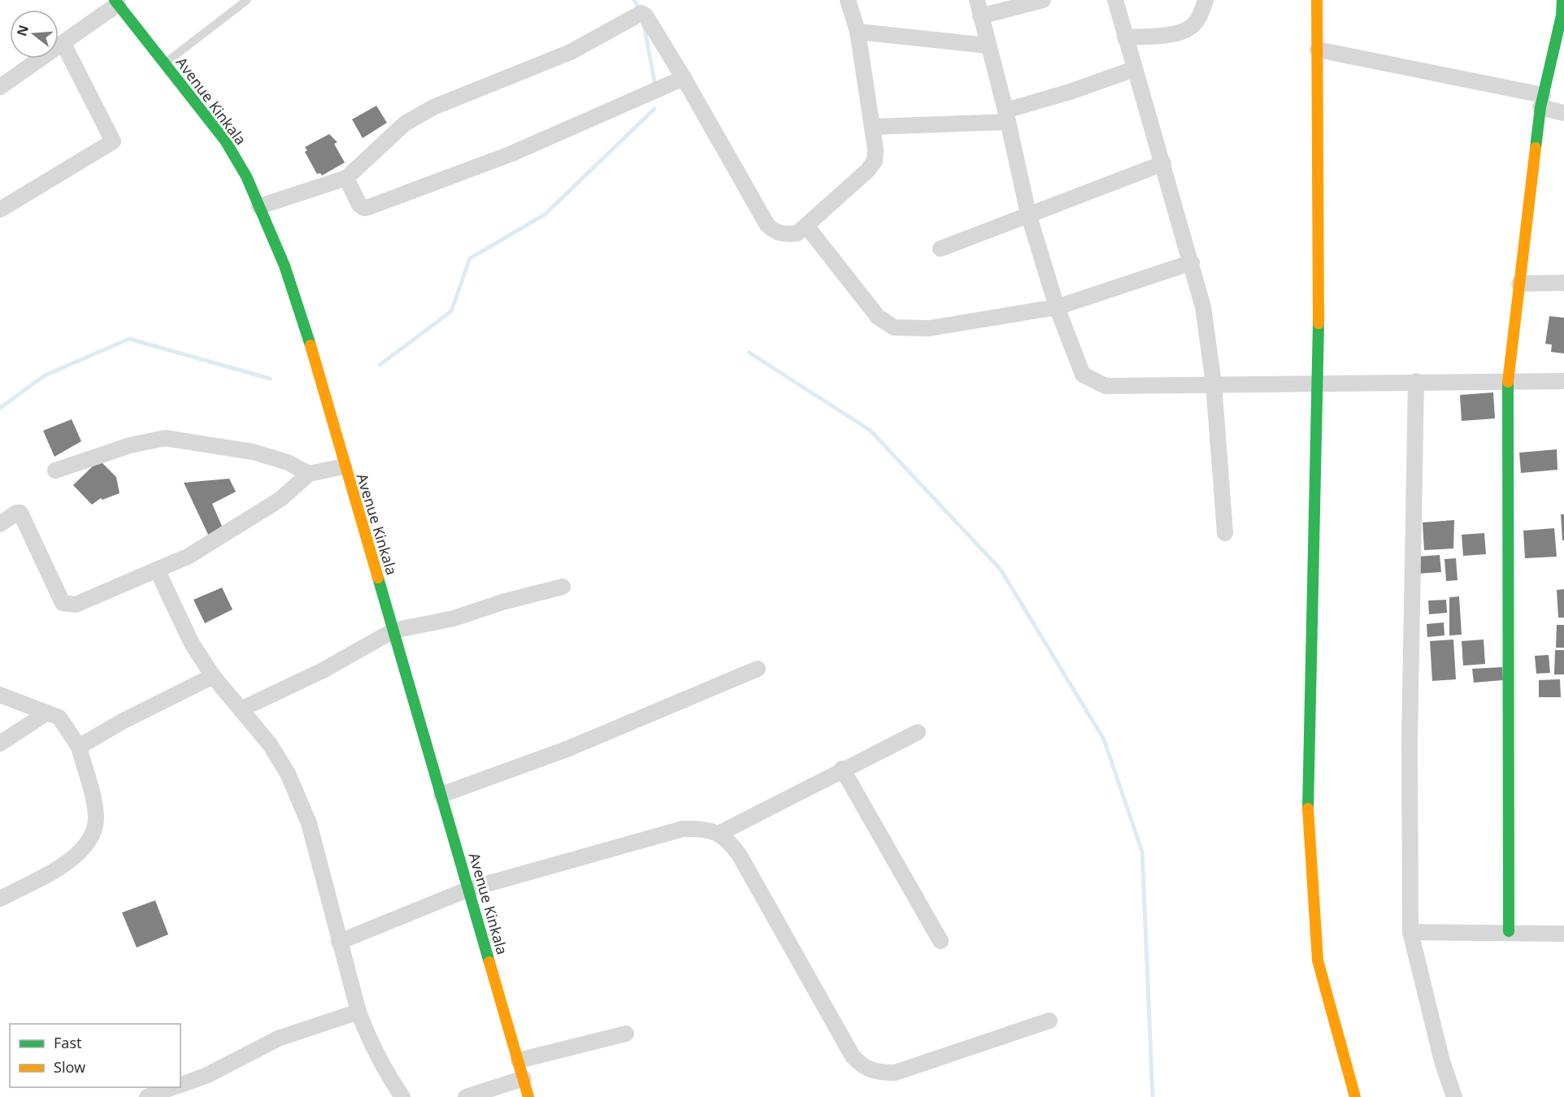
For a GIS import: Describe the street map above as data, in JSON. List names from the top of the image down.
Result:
{
  "streets": {
    "street": ["Avenue Kinkala"]
  },
  "legend": ["Fast", "Slow"],
  "north": "left"
}
